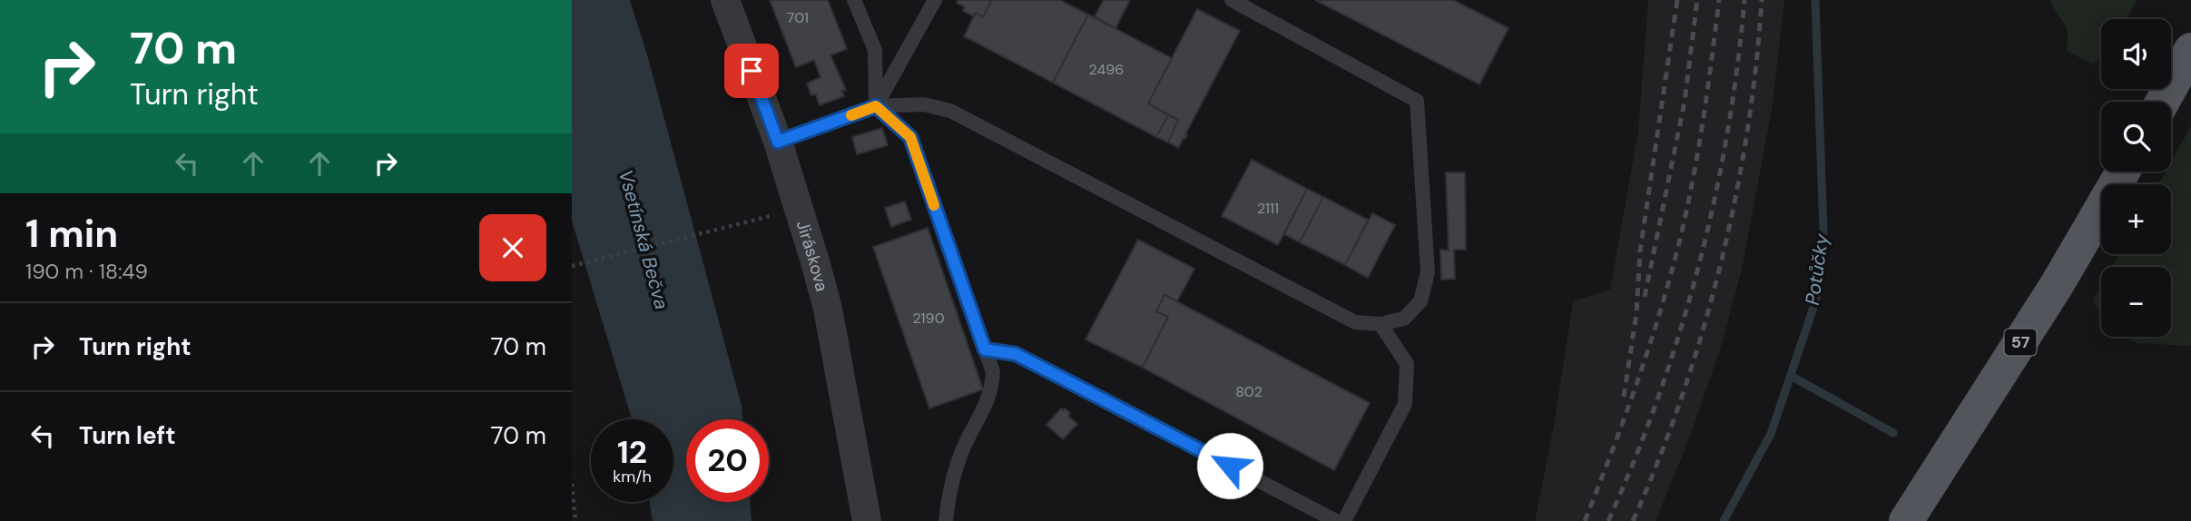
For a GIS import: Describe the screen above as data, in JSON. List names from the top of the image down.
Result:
{
  "streets": {
    "main road": ["57"],
    "street": ["Jiráskova"]
  },
  "water": ["Vsetínská Bečva", "Potůčky"],
  "house_numbers": [
    "701",
    "2496",
    "2111",
    "2190",
    "802"
  ],
  "page": {
    "turn": ["70 m", "Turn right"],
    "map_buttons": ["+", "−"],
    "heading": ["1 min", "190 m · 18:49"],
    "list": [
      {
        "name": "Turn right",
        "value": "70 m"
      },
      {
        "name": "Turn left",
        "value": "70 m"
      }
    ],
    "speed": "12 km/h",
    "limit": "20"
  }
}
